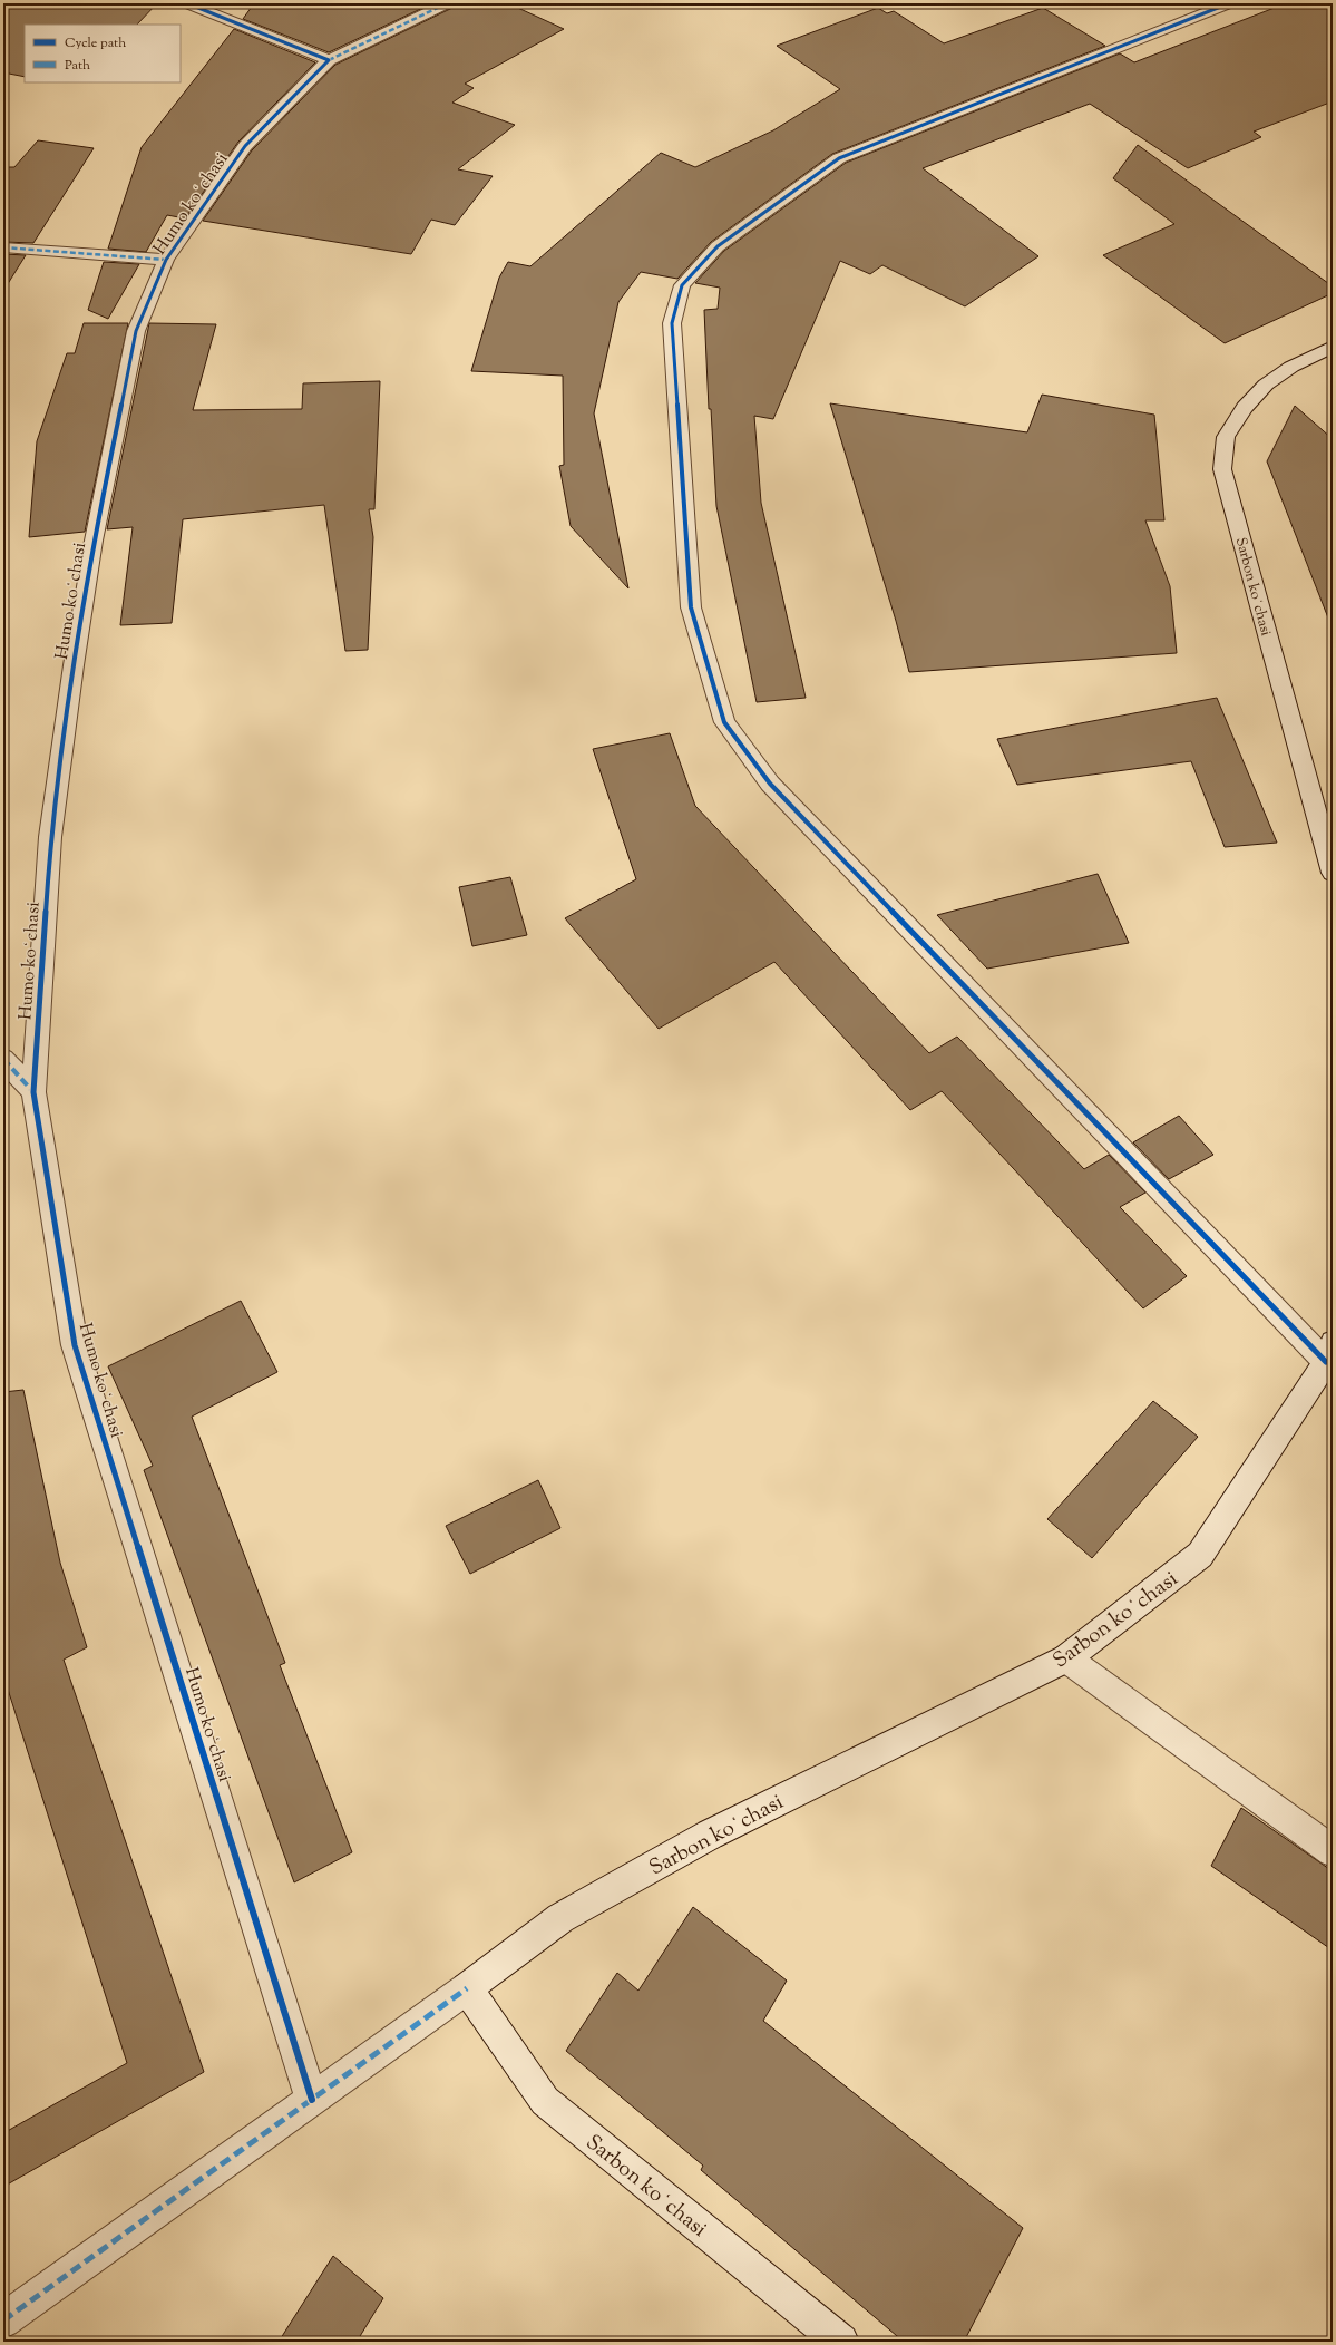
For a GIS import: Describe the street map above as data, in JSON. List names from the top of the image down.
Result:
{
  "streets": {
    "street": ["Humo koʻchasi", "Sarbon koʻchasi"]
  },
  "legend": ["Cycle path", "Path"]
}
